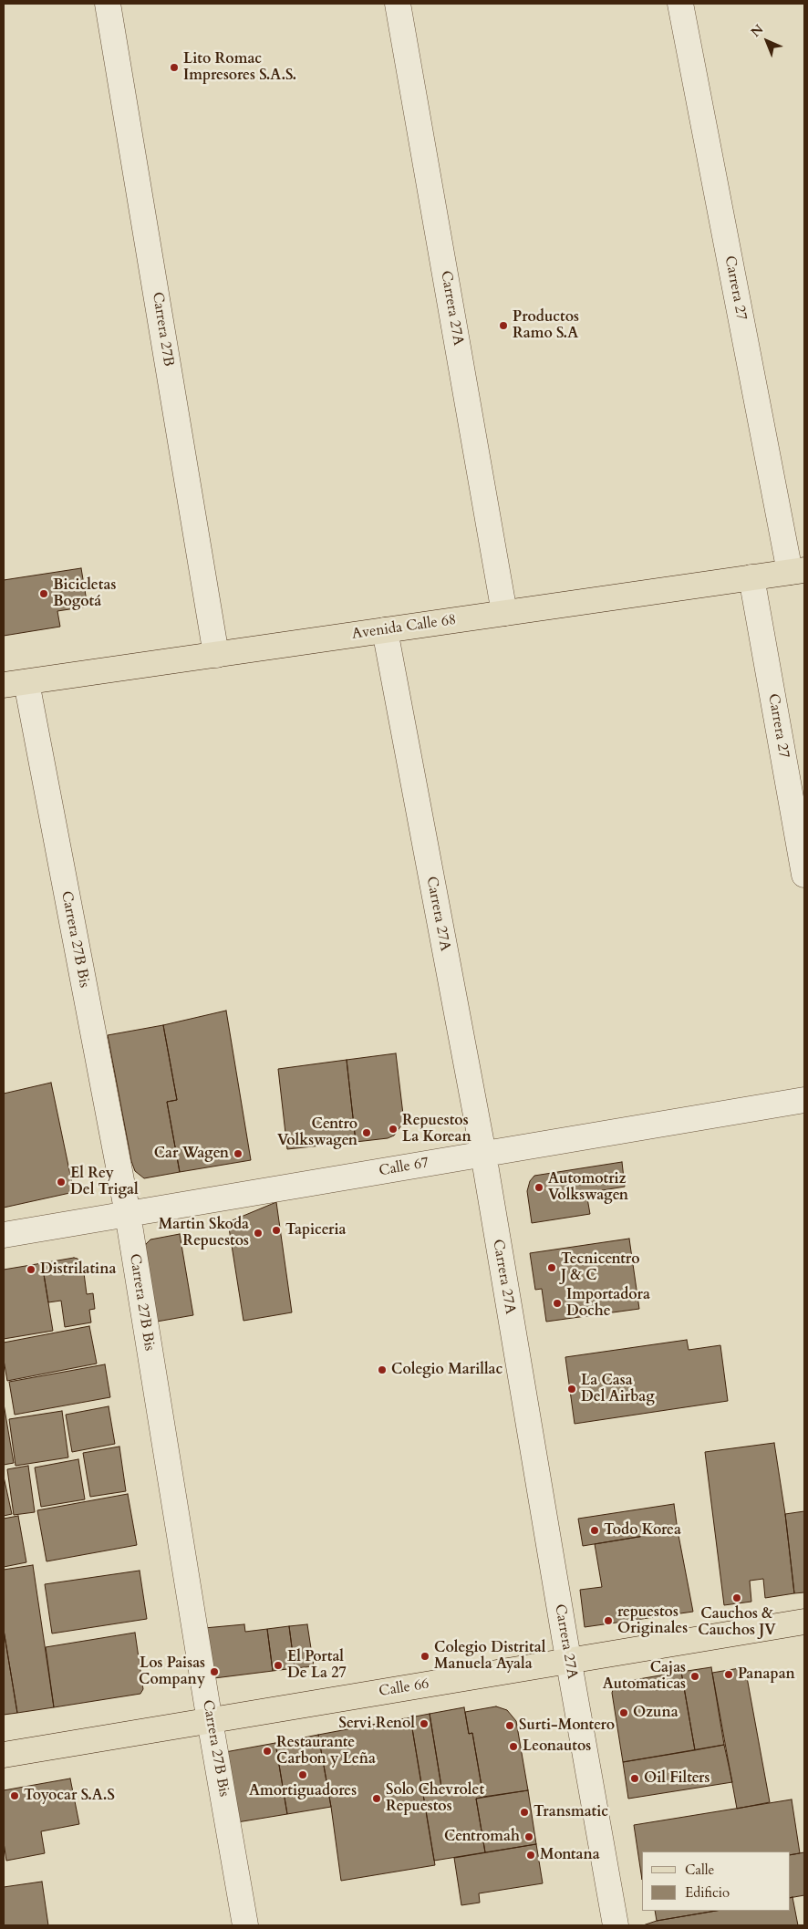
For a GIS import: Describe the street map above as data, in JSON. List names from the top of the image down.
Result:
{
  "streets": {
    "main road": ["Avenida Calle 68", "Calle 66"],
    "street": [
      "Carrera 27",
      "Carrera 27A",
      "Carrera 27B",
      "Carrera 27B Bis",
      "Calle 67"
    ]
  },
  "crossings": [
    ["Carrera 27", "Avenida Calle 68"],
    ["Carrera 27A", "Avenida Calle 68"],
    ["Carrera 27A", "Calle 67"],
    ["Carrera 27A", "Calle 66"],
    ["Carrera 27B", "Avenida Calle 68"],
    ["Avenida Calle 68", "Carrera 27B Bis"],
    ["Carrera 27B Bis", "Calle 67"],
    ["Carrera 27B Bis", "Calle 66"]
  ],
  "places": [
    "Lito Romac Impresores S.A.S.",
    "Productos Ramo S.A",
    "Bicicletas Bogotá",
    "Repuestos La Korean",
    "Centro Volkswagen",
    "Car Wagen",
    "El Rey Del Trigal",
    "Automotriz Volkswagen",
    "Tapiceria",
    "Martin Skoda Repuestos",
    "Tecnicentro J & C",
    "Distrilatina",
    "Importadora Doche",
    "Colegio Marillac",
    "La Casa Del Airbag",
    "Todo Korea",
    "Cauchos & Cauchos JV",
    "repuestos Originales",
    "Colegio Distrital Manuela Ayala",
    "El Portal De La 27",
    "Los Paisas Company",
    "Panapan",
    "Cajas Automaticas",
    "Ozuna",
    "Servi Renol",
    "Surti-Montero",
    "Leonautos",
    "Restaurante Carbon y Leña",
    "Amortiguadores",
    "Oil Filters",
    "Toyocar S.A.S",
    "Solo Chevrolet Repuestos",
    "Transmatic",
    "Centromah",
    "Montana"
  ],
  "legend": ["Calle", "Edificio"],
  "north": "top left"
}
